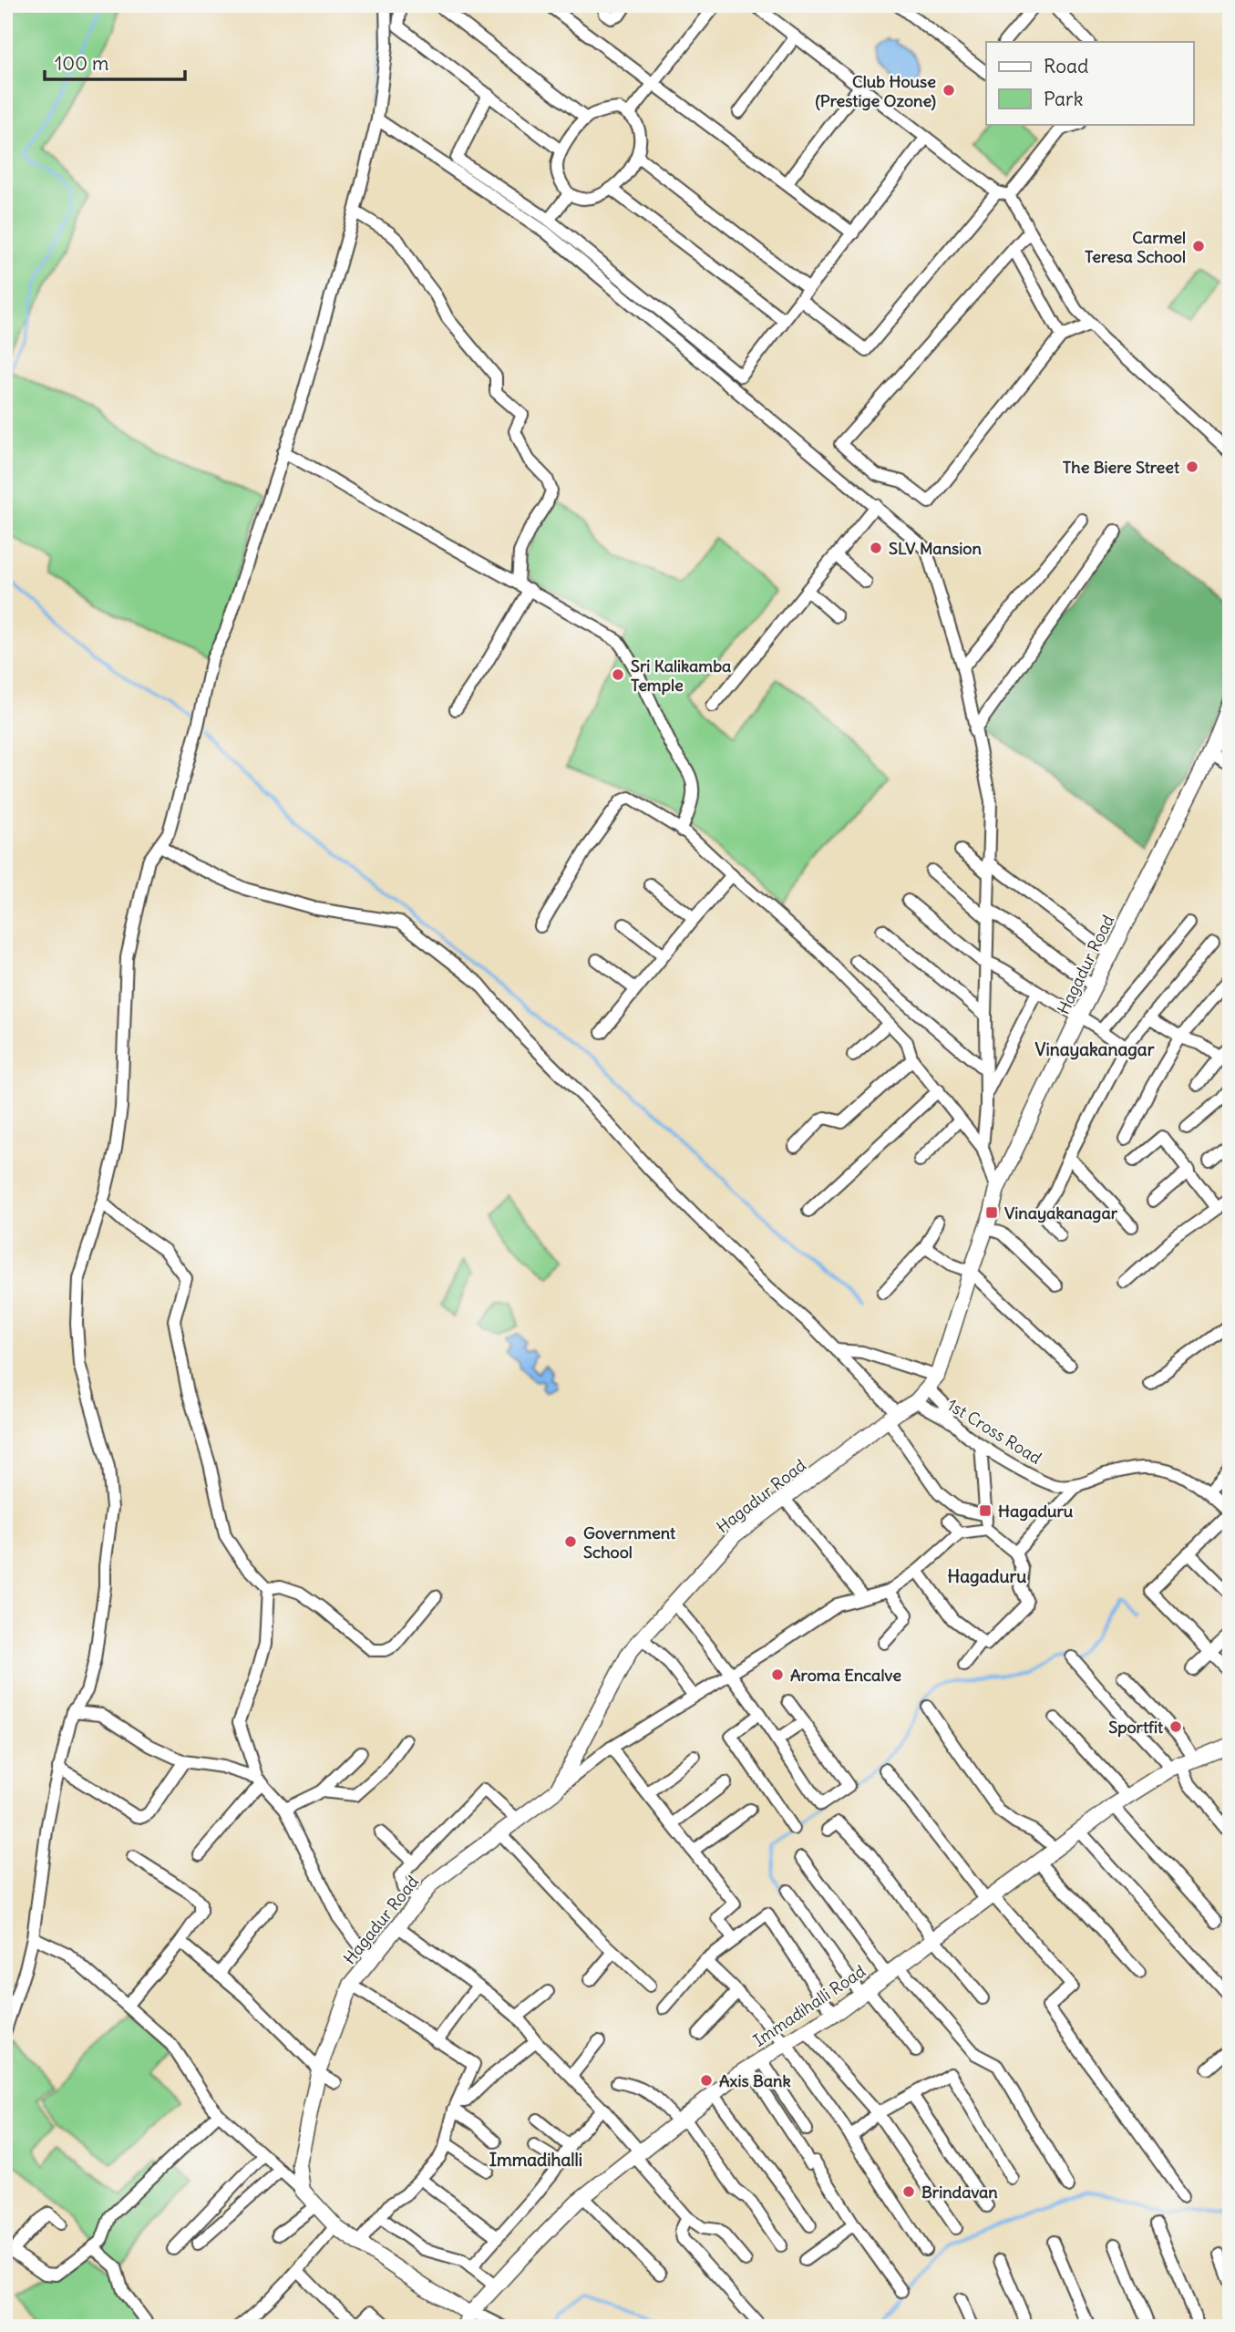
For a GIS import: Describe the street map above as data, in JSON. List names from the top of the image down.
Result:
{
  "streets": {
    "street": ["Hagadur Road", "1st Cross Road", "Immadihalli Road"]
  },
  "crossings": [
    ["Hagadur Road", "1st Cross Road"]
  ],
  "districts": ["Vinayakanagar", "Hagaduru", "Immadihalli"],
  "places": {
    "other": [
      "Club House (Prestige Ozone)",
      "Carmel Teresa School",
      "The Biere Street",
      "SLV Mansion",
      "Sri Kalikamba Temple",
      "Government School",
      "Aroma Encalve",
      "Sportfit",
      "Axis Bank",
      "Brindavan"
    ],
    "transit": ["Vinayakanagar", "Hagaduru"]
  },
  "legend": ["Road", "Park"],
  "scale_bar": "100 m"
}
